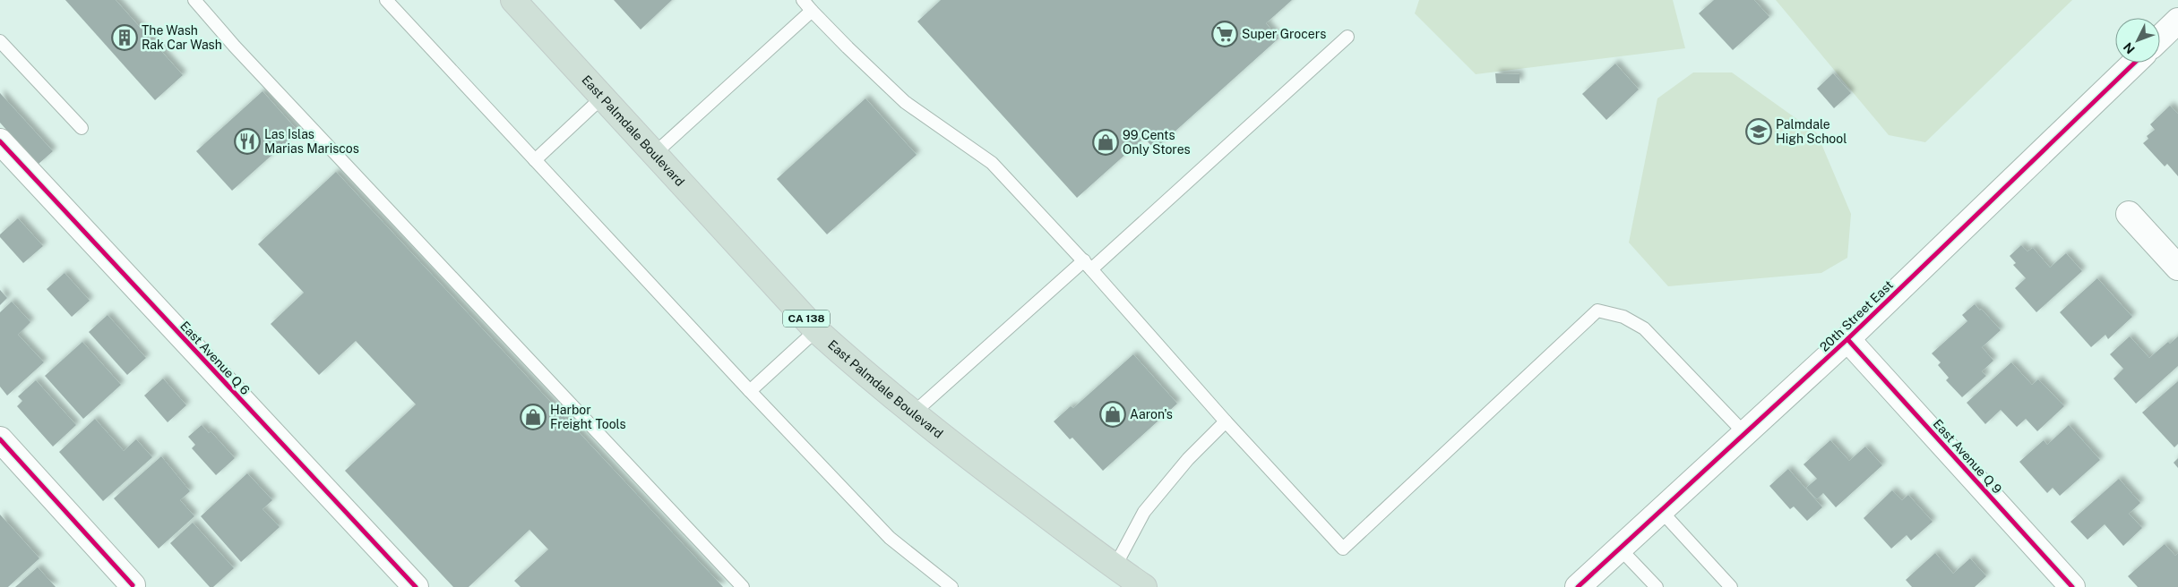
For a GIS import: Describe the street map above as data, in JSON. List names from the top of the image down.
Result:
{
  "streets": {
    "highway": ["East Palmdale Boulevard", "CA 138"],
    "street": ["20th Street East", "East Avenue Q 6", "East Avenue Q 9"]
  },
  "crossings": [
    ["20th Street East", "East Avenue Q 9"]
  ],
  "places": {
    "supermarket": ["Super Grocers"],
    "building": ["The Wash Rak Car Wash"],
    "school or university": ["Palmdale High School"],
    "restaurant": ["Las Islas Marias Mariscos"],
    "shop": ["99 Cents Only Stores", "Aaron's", "Harbor Freight Tools"]
  },
  "north": "bottom left"
}
